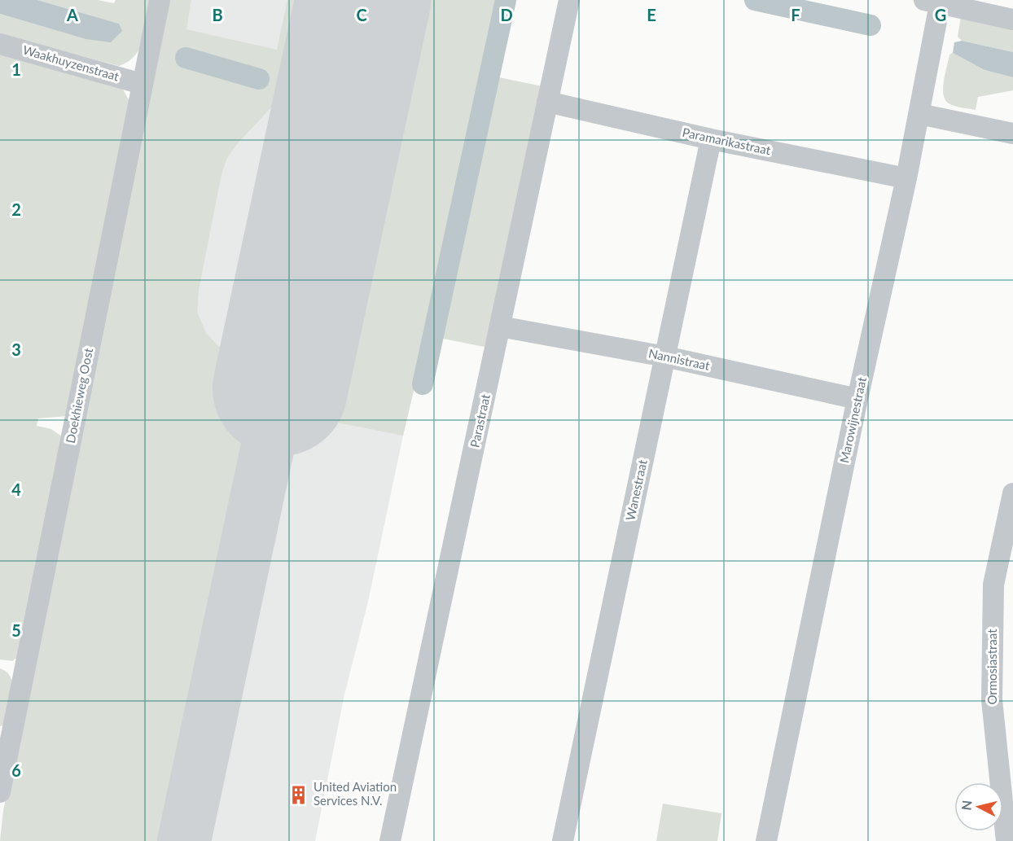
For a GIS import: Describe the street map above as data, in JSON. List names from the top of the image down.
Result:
{
  "streets": {
    "street": [
      "Waakhuyzenstraat",
      "Paramarikastraat",
      "Nannistraat",
      "Doekhieweg Oost",
      "Marowijnestraat",
      "Parastraat",
      "Wanestraat",
      "Ormosiastraat"
    ]
  },
  "crossings": [
    ["Waakhuyzenstraat", "Doekhieweg Oost"],
    ["Paramarikastraat", "Marowijnestraat"],
    ["Paramarikastraat", "Parastraat"],
    ["Paramarikastraat", "Wanestraat"],
    ["Nannistraat", "Marowijnestraat"],
    ["Nannistraat", "Parastraat"],
    ["Nannistraat", "Wanestraat"]
  ],
  "places": {
    "building": ["United Aviation Services N.V."]
  },
  "north": "left",
  "grid": {
    "columns": [
      "A",
      "B",
      "C",
      "D",
      "E",
      "F",
      "G"
    ],
    "rows": [
      "1",
      "2",
      "3",
      "4",
      "5",
      "6"
    ]
  }
}
